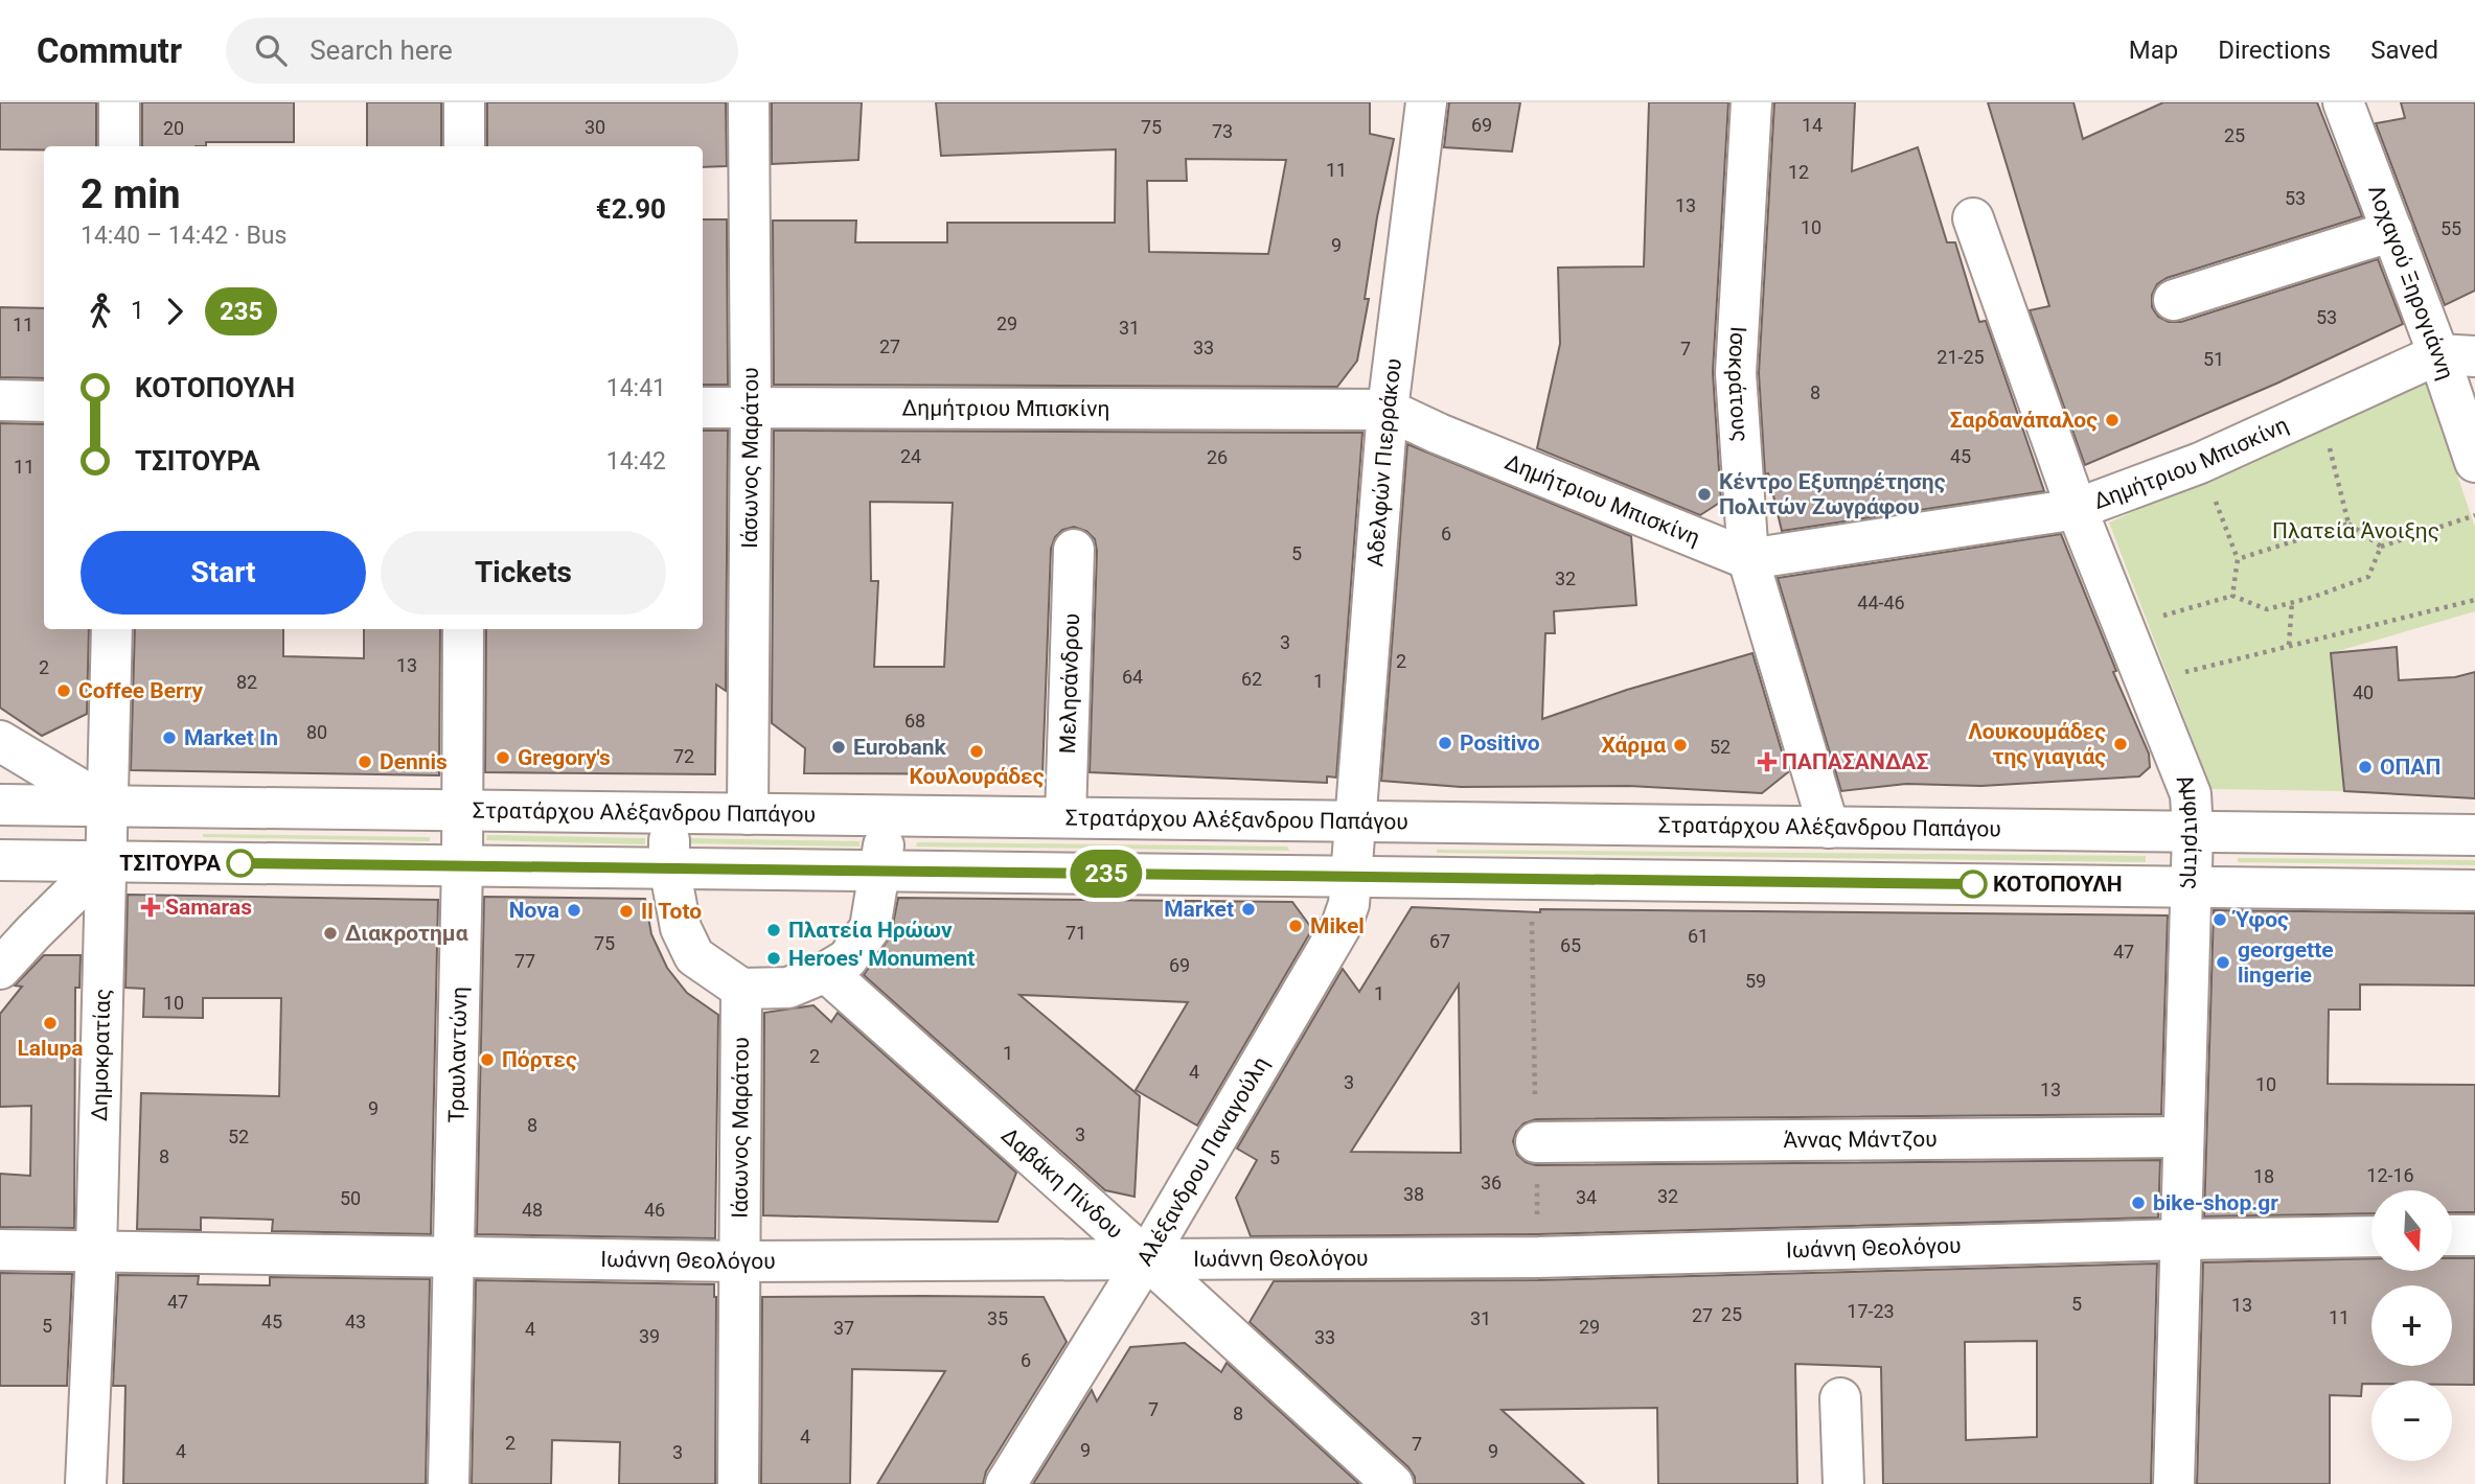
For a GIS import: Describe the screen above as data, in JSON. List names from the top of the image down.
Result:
{
  "streets": {
    "street": [
      "Λοχαγού Ξηρογιάννη",
      "Ισοκράτους",
      "Δημήτριου Μπισκίνη",
      "Ιάσωνος Μαράτου",
      "Αδελφών Πιερράκου",
      "Μελησάνδρου",
      "Στρατάρχου Αλέξανδρου Παπάγου",
      "Αμφιτρίτης",
      "Δημοκρατίας",
      "Τραυλαντώνη",
      "Άννας Μάντζου",
      "Αλέξανδρου Παναγούλη",
      "Δαβάκη Πίνδου",
      "Ιωάννη Θεολόγου"
    ]
  },
  "crossings": [
    ["Λοχαγού Ξηρογιάννη", "Δημήτριου Μπισκίνη"],
    ["Ισοκράτους", "Δημήτριου Μπισκίνη"],
    ["Ισοκράτους", "Στρατάρχου Αλέξανδρου Παπάγου"],
    ["Δημήτριου Μπισκίνη", "Ιάσωνος Μαράτου"],
    ["Δημήτριου Μπισκίνη", "Αδελφών Πιερράκου"],
    ["Δημήτριου Μπισκίνη", "Αμφιτρίτης"],
    ["Ιάσωνος Μαράτου", "Στρατάρχου Αλέξανδρου Παπάγου"],
    ["Ιάσωνος Μαράτου", "Ιωάννη Θεολόγου"],
    ["Αδελφών Πιερράκου", "Στρατάρχου Αλέξανδρου Παπάγου"],
    ["Αδελφών Πιερράκου", "Αλέξανδρου Παναγούλη"],
    ["Μελησάνδρου", "Στρατάρχου Αλέξανδρου Παπάγου"],
    ["Στρατάρχου Αλέξανδρου Παπάγου", "Αμφιτρίτης"],
    ["Στρατάρχου Αλέξανδρου Παπάγου", "Δημοκρατίας"],
    ["Στρατάρχου Αλέξανδρου Παπάγου", "Τραυλαντώνη"],
    ["Στρατάρχου Αλέξανδρου Παπάγου", "Αλέξανδρου Παναγούλη"],
    ["Αμφιτρίτης", "Άννας Μάντζου"],
    ["Αμφιτρίτης", "Ιωάννη Θεολόγου"],
    ["Δημοκρατίας", "Ιωάννη Θεολόγου"],
    ["Τραυλαντώνη", "Ιωάννη Θεολόγου"],
    ["Αλέξανδρου Παναγούλη", "Δαβάκη Πίνδου"],
    ["Αλέξανδρου Παναγούλη", "Ιωάννη Θεολόγου"],
    ["Δαβάκη Πίνδου", "Ιωάννη Θεολόγου"]
  ],
  "parks": ["Πλατεία Άνοιξης"],
  "places": {
    "other": [
      "Σαρδανάπαλος",
      "Κέντρο Εξυπηρέτησης Πολιτών Ζωγράφου",
      "Coffee Berry",
      "Market In",
      "Positivo",
      "Λουκουμάδες της γιαγιάς",
      "Χάρμα",
      "Eurobank",
      "Κουλουράδες",
      "Gregory's",
      "Dennis",
      "ΟΠΑΠ",
      "ΤΣΙΤΟΥΡΑ",
      "ΚΟΤΟΠΟΥΛΗ",
      "Market",
      "Nova",
      "Il Toto",
      "Ύφος",
      "Mikel",
      "Πλατεία Ηρώων",
      "Διακροτημα",
      "Heroes' Monument",
      "georgette lingerie",
      "Lalupa",
      "Πόρτες",
      "bike-shop.gr"
    ],
    "health": ["ΠΑΠΑΣΑΝΔΑΣ", "Samaras"]
  },
  "lines": ["bus line 235"],
  "house_numbers": [
    "69",
    "14",
    "30",
    "75",
    "20",
    "73",
    "25",
    "11",
    "12",
    "53",
    "13",
    "10",
    "55",
    "9",
    "53",
    "29",
    "11",
    "31",
    "27",
    "33",
    "7",
    "21-25",
    "51",
    "8",
    "24",
    "45",
    "26",
    "11",
    "6",
    "5",
    "32",
    "44-46",
    "3",
    "2",
    "13",
    "2",
    "64",
    "62",
    "1",
    "82",
    "40",
    "68",
    "80",
    "52",
    "72",
    "71",
    "61",
    "67",
    "75",
    "65",
    "47",
    "77",
    "69",
    "59",
    "1",
    "10",
    "1",
    "2",
    "4",
    "3",
    "10",
    "13",
    "9",
    "8",
    "3",
    "52",
    "8",
    "5",
    "12-16",
    "18",
    "36",
    "38",
    "32",
    "34",
    "50",
    "48",
    "46",
    "47",
    "5",
    "13",
    "17-23",
    "25",
    "27",
    "11",
    "35",
    "31",
    "45",
    "43",
    "5",
    "29",
    "37",
    "4",
    "39",
    "33",
    "6",
    "7",
    "8",
    "4",
    "2",
    "7",
    "9",
    "4",
    "9",
    "3"
  ],
  "north": "bottom",
  "page": {
    "header": "Commutr",
    "search": "Search here",
    "nav": ["Map", "Directions", "Saved"],
    "on_map": "235",
    "heading": ["2 min", "14:40 – 14:42 · Bus", "€2.90"],
    "legs": ["1", "235"],
    "list": [
      {
        "name": "ΚΟΤΟΠΟΥΛΗ",
        "value": "14:41"
      },
      {
        "name": "ΤΣΙΤΟΥΡΑ",
        "value": "14:42"
      }
    ],
    "buttons": ["Start", "Tickets"],
    "map_buttons": ["+", "−"]
  }
}
